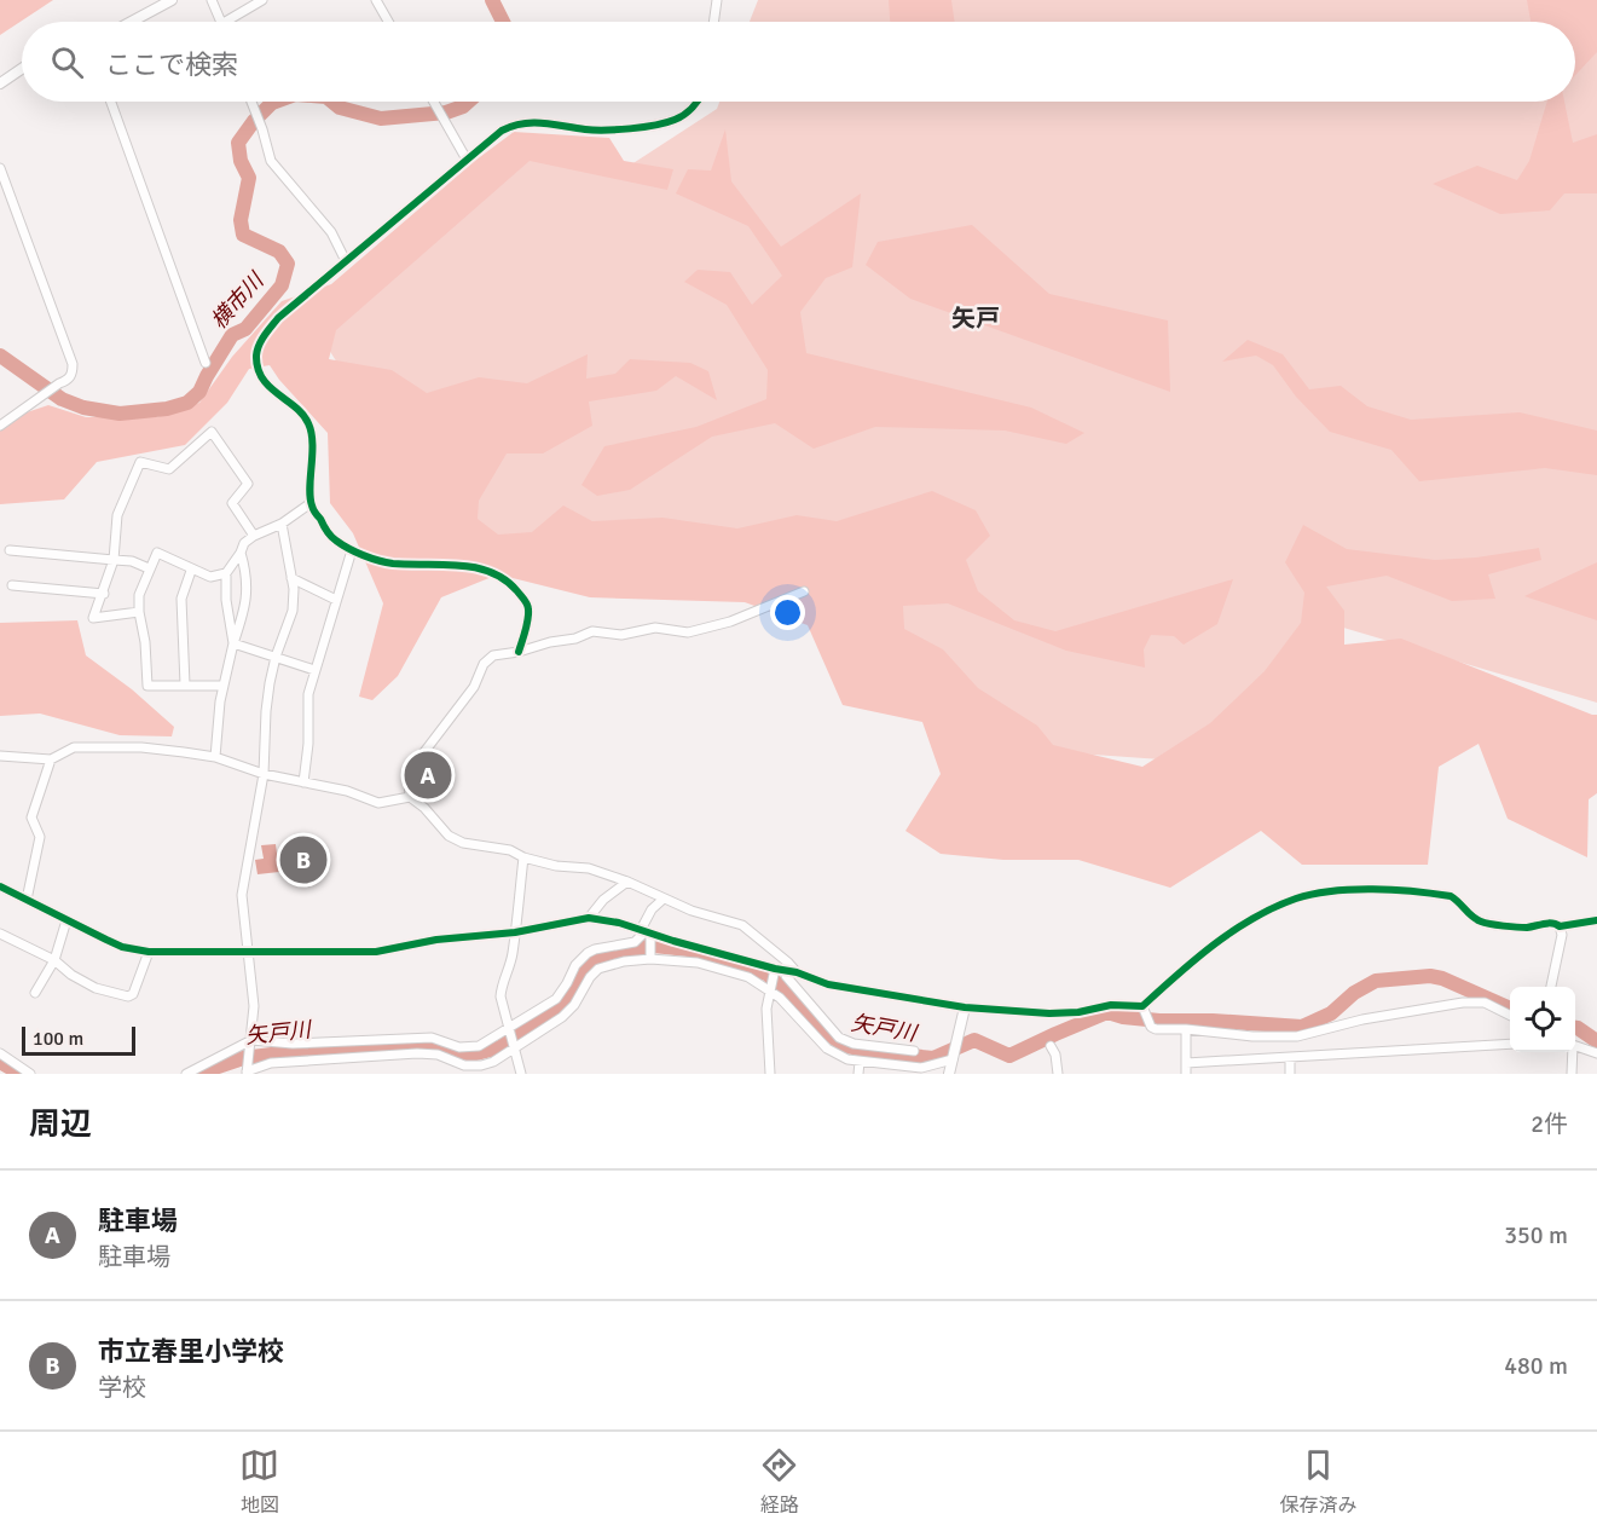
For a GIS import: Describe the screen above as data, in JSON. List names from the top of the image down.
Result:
{
  "districts": ["矢戸"],
  "water": ["横市川", "矢戸川"],
  "scale_bar": "100 m",
  "page": {
    "search": "ここで検索",
    "pins": ["A", "B"],
    "scale": "100 m",
    "heading": ["周辺", "2件"],
    "list": [
      {
        "mark": "A",
        "name": "駐車場",
        "note": "駐車場",
        "value": "350 m"
      },
      {
        "mark": "B",
        "name": "市立春里小学校",
        "note": "学校",
        "value": "480 m"
      }
    ],
    "nav": ["地図", "経路", "保存済み"]
  }
}
